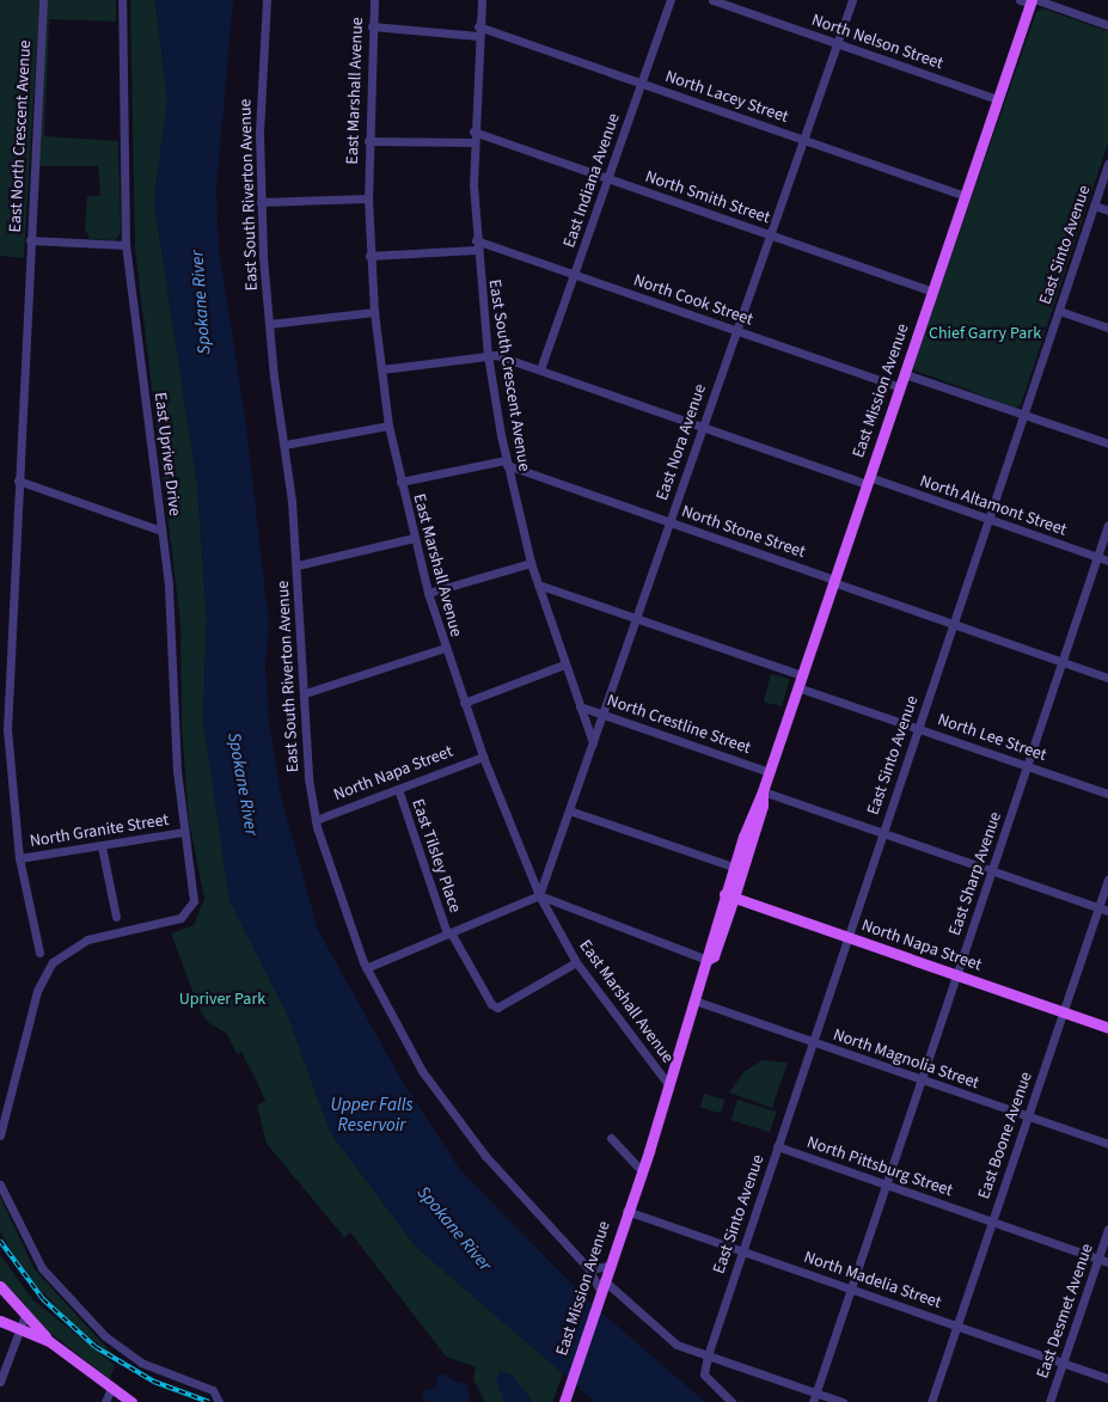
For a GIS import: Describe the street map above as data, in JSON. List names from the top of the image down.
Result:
{
  "streets": {
    "main road": ["East Mission Avenue", "North Napa Street"],
    "street": [
      "North Nelson Street",
      "East Marshall Avenue",
      "North Lacey Street",
      "East North Crescent Avenue",
      "East Indiana Avenue",
      "East South Riverton Avenue",
      "North Smith Street",
      "East Sinto Avenue",
      "North Cook Street",
      "East South Crescent Avenue",
      "East Nora Avenue",
      "East Upriver Drive",
      "North Altamont Street",
      "North Stone Street",
      "North Crestline Street",
      "North Lee Street",
      "North Granite Street",
      "East Tilsley Place",
      "East Sharp Avenue",
      "North Magnolia Street",
      "East Boone Avenue",
      "North Pittsburg Street",
      "North Madelia Street",
      "East Desmet Avenue"
    ]
  },
  "crossings": [
    ["North Nelson Street", "East Mission Avenue"],
    ["North Nelson Street", "East Nora Avenue"],
    ["East Marshall Avenue", "North Lacey Street"],
    ["East Marshall Avenue", "North Cook Street"],
    ["East Marshall Avenue", "East Mission Avenue"],
    ["East Marshall Avenue", "East Nora Avenue"],
    ["East Marshall Avenue", "North Altamont Street"],
    ["East Marshall Avenue", "North Napa Street"],
    ["East Marshall Avenue", "East Tilsley Place"],
    ["North Lacey Street", "East Indiana Avenue"],
    ["North Lacey Street", "East South Crescent Avenue"],
    ["North Lacey Street", "East Mission Avenue"],
    ["North Lacey Street", "East Nora Avenue"],
    ["East North Crescent Avenue", "North Granite Street"],
    ["East Indiana Avenue", "North Smith Street"],
    ["East Indiana Avenue", "North Cook Street"],
    ["East Indiana Avenue", "North Altamont Street"],
    ["East South Riverton Avenue", "East Mission Avenue"],
    ["East South Riverton Avenue", "North Napa Street"],
    ["North Smith Street", "East South Crescent Avenue"],
    ["North Smith Street", "East Mission Avenue"],
    ["North Smith Street", "East Nora Avenue"],
    ["East Sinto Avenue", "North Altamont Street"],
    ["East Sinto Avenue", "North Stone Street"],
    ["East Sinto Avenue", "North Lee Street"],
    ["East Sinto Avenue", "North Napa Street"],
    ["East Sinto Avenue", "North Magnolia Street"],
    ["East Sinto Avenue", "North Pittsburg Street"],
    ["East Sinto Avenue", "North Madelia Street"],
    ["North Cook Street", "East South Crescent Avenue"],
    ["North Cook Street", "East Mission Avenue"],
    ["North Cook Street", "East Nora Avenue"],
    ["East South Crescent Avenue", "East Nora Avenue"],
    ["East South Crescent Avenue", "North Altamont Street"],
    ["East South Crescent Avenue", "North Stone Street"],
    ["East South Crescent Avenue", "North Crestline Street"],
    ["East Mission Avenue", "North Altamont Street"],
    ["East Mission Avenue", "North Stone Street"],
    ["East Mission Avenue", "North Crestline Street"],
    ["East Mission Avenue", "North Lee Street"],
    ["East Mission Avenue", "North Napa Street"],
    ["East Mission Avenue", "North Magnolia Street"],
    ["East Mission Avenue", "North Madelia Street"],
    ["East Nora Avenue", "North Altamont Street"],
    ["East Nora Avenue", "North Stone Street"],
    ["East Nora Avenue", "North Crestline Street"],
    ["East Upriver Drive", "North Granite Street"],
    ["North Altamont Street", "East Sharp Avenue"],
    ["North Stone Street", "East Sharp Avenue"],
    ["North Lee Street", "East Sharp Avenue"],
    ["North Napa Street", "East Tilsley Place"],
    ["North Napa Street", "East Sharp Avenue"],
    ["North Napa Street", "East Boone Avenue"],
    ["East Sharp Avenue", "North Magnolia Street"],
    ["East Sharp Avenue", "North Pittsburg Street"],
    ["East Sharp Avenue", "North Madelia Street"],
    ["North Magnolia Street", "East Boone Avenue"],
    ["East Boone Avenue", "North Pittsburg Street"],
    ["East Boone Avenue", "North Madelia Street"],
    ["North Pittsburg Street", "East Desmet Avenue"],
    ["North Madelia Street", "East Desmet Avenue"]
  ],
  "water": ["Spokane River", "Upper Falls Reservoir"],
  "parks": ["Chief Garry Park", "Upriver Park"]
}
